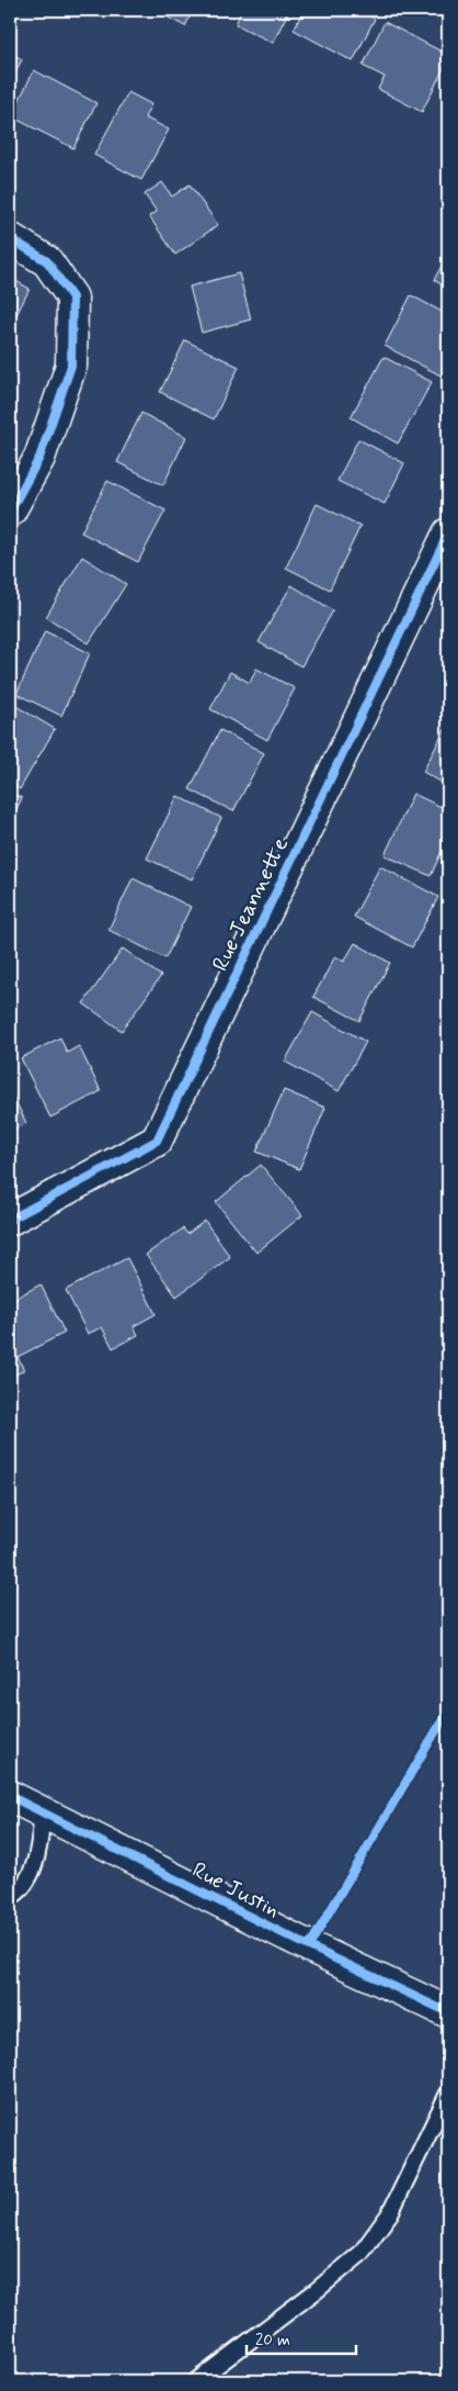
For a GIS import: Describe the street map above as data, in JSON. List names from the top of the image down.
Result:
{
  "streets": {
    "street": ["Rue Jeannette", "Rue Justin"]
  },
  "scale_bar": "20 m"
}
